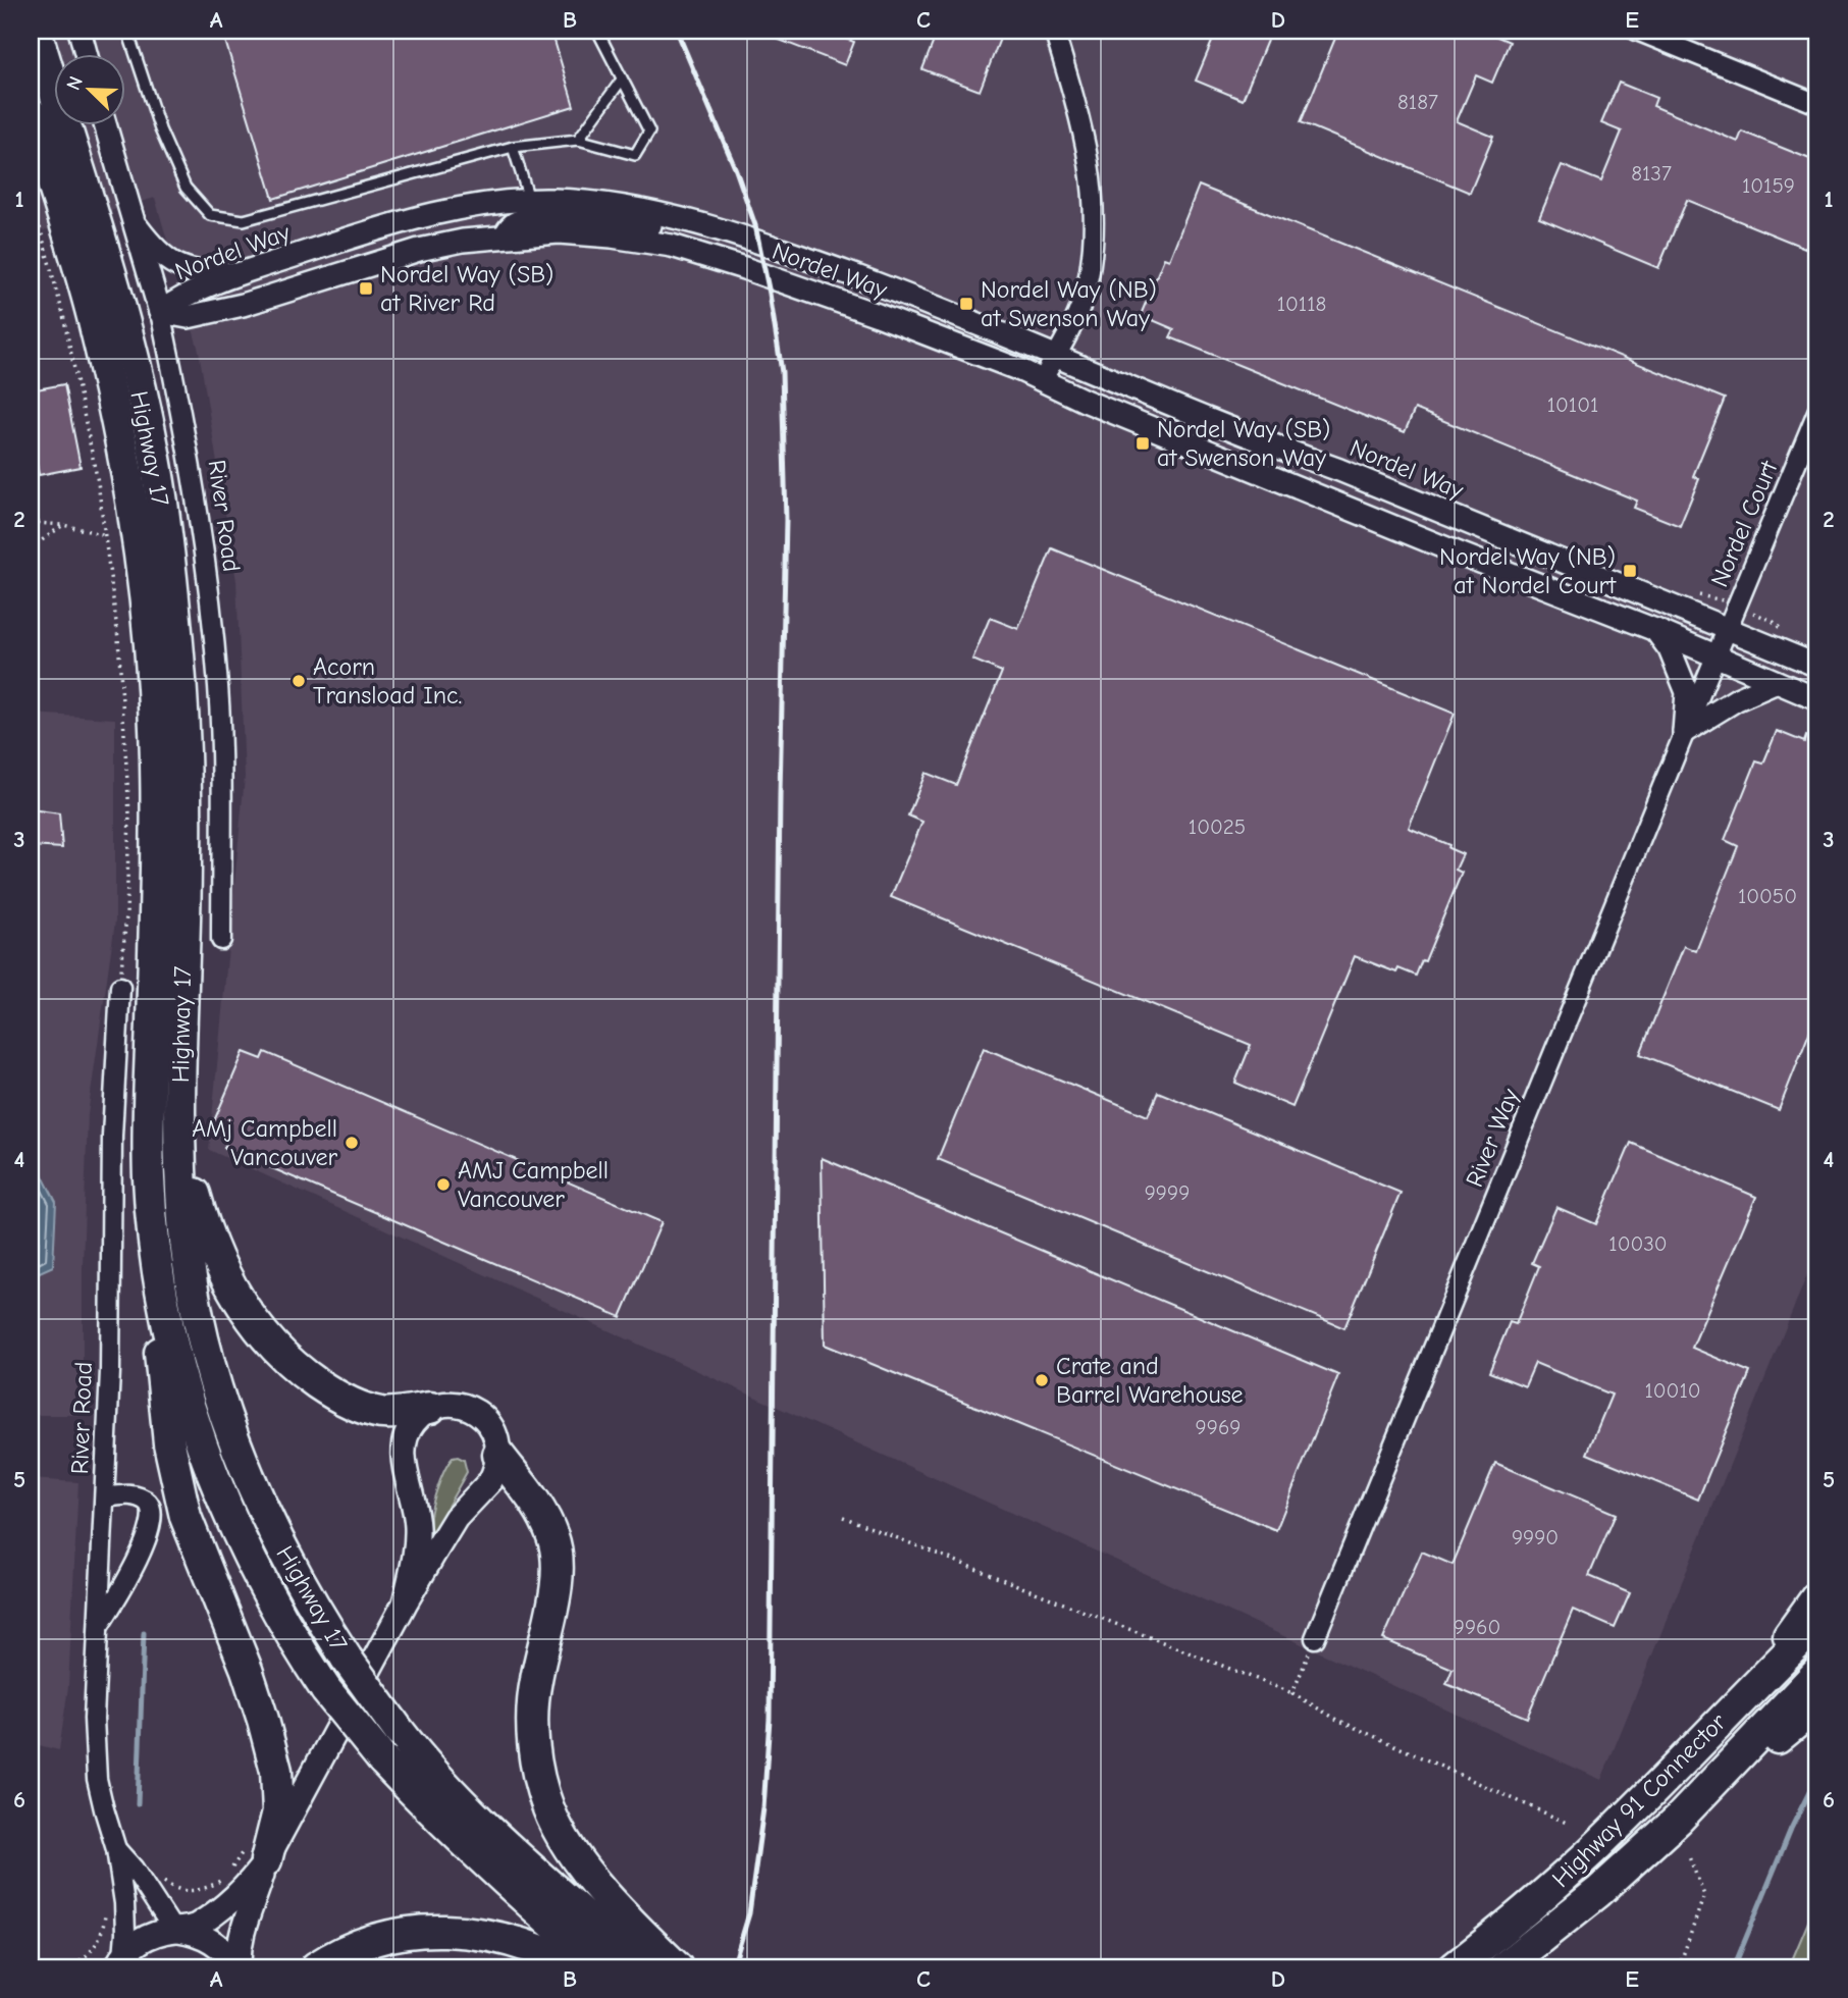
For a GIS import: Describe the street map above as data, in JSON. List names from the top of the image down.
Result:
{
  "streets": {
    "highway": ["Highway 17", "Highway 91 Connector"],
    "street": [
      "Nordel Way",
      "River Road",
      "Nordel Court",
      "River Way"
    ]
  },
  "crossings": [
    ["Nordel Way", "River Road"],
    ["Nordel Way", "Nordel Court"],
    ["Nordel Way", "River Way"],
    ["Nordel Court", "River Way"]
  ],
  "places": {
    "transit": [
      "Nordel Way (SB) at River Rd",
      "Nordel Way (NB) at Swenson Way",
      "Nordel Way (SB) at Swenson Way",
      "Nordel Way (NB) at Nordel Court"
    ],
    "other": [
      "Acorn Transload Inc.",
      "AMj Campbell Vancouver",
      "AMJ Campbell Vancouver",
      "Crate and Barrel Warehouse"
    ]
  },
  "house_numbers": [
    "8187",
    "8137",
    "10159",
    "10118",
    "10101",
    "10025",
    "10050",
    "9999",
    "10030",
    "10010",
    "9969",
    "9990",
    "9960"
  ],
  "north": "top left",
  "grid": {
    "columns": [
      "A",
      "B",
      "C",
      "D",
      "E"
    ],
    "rows": [
      "1",
      "2",
      "3",
      "4",
      "5",
      "6"
    ]
  }
}
